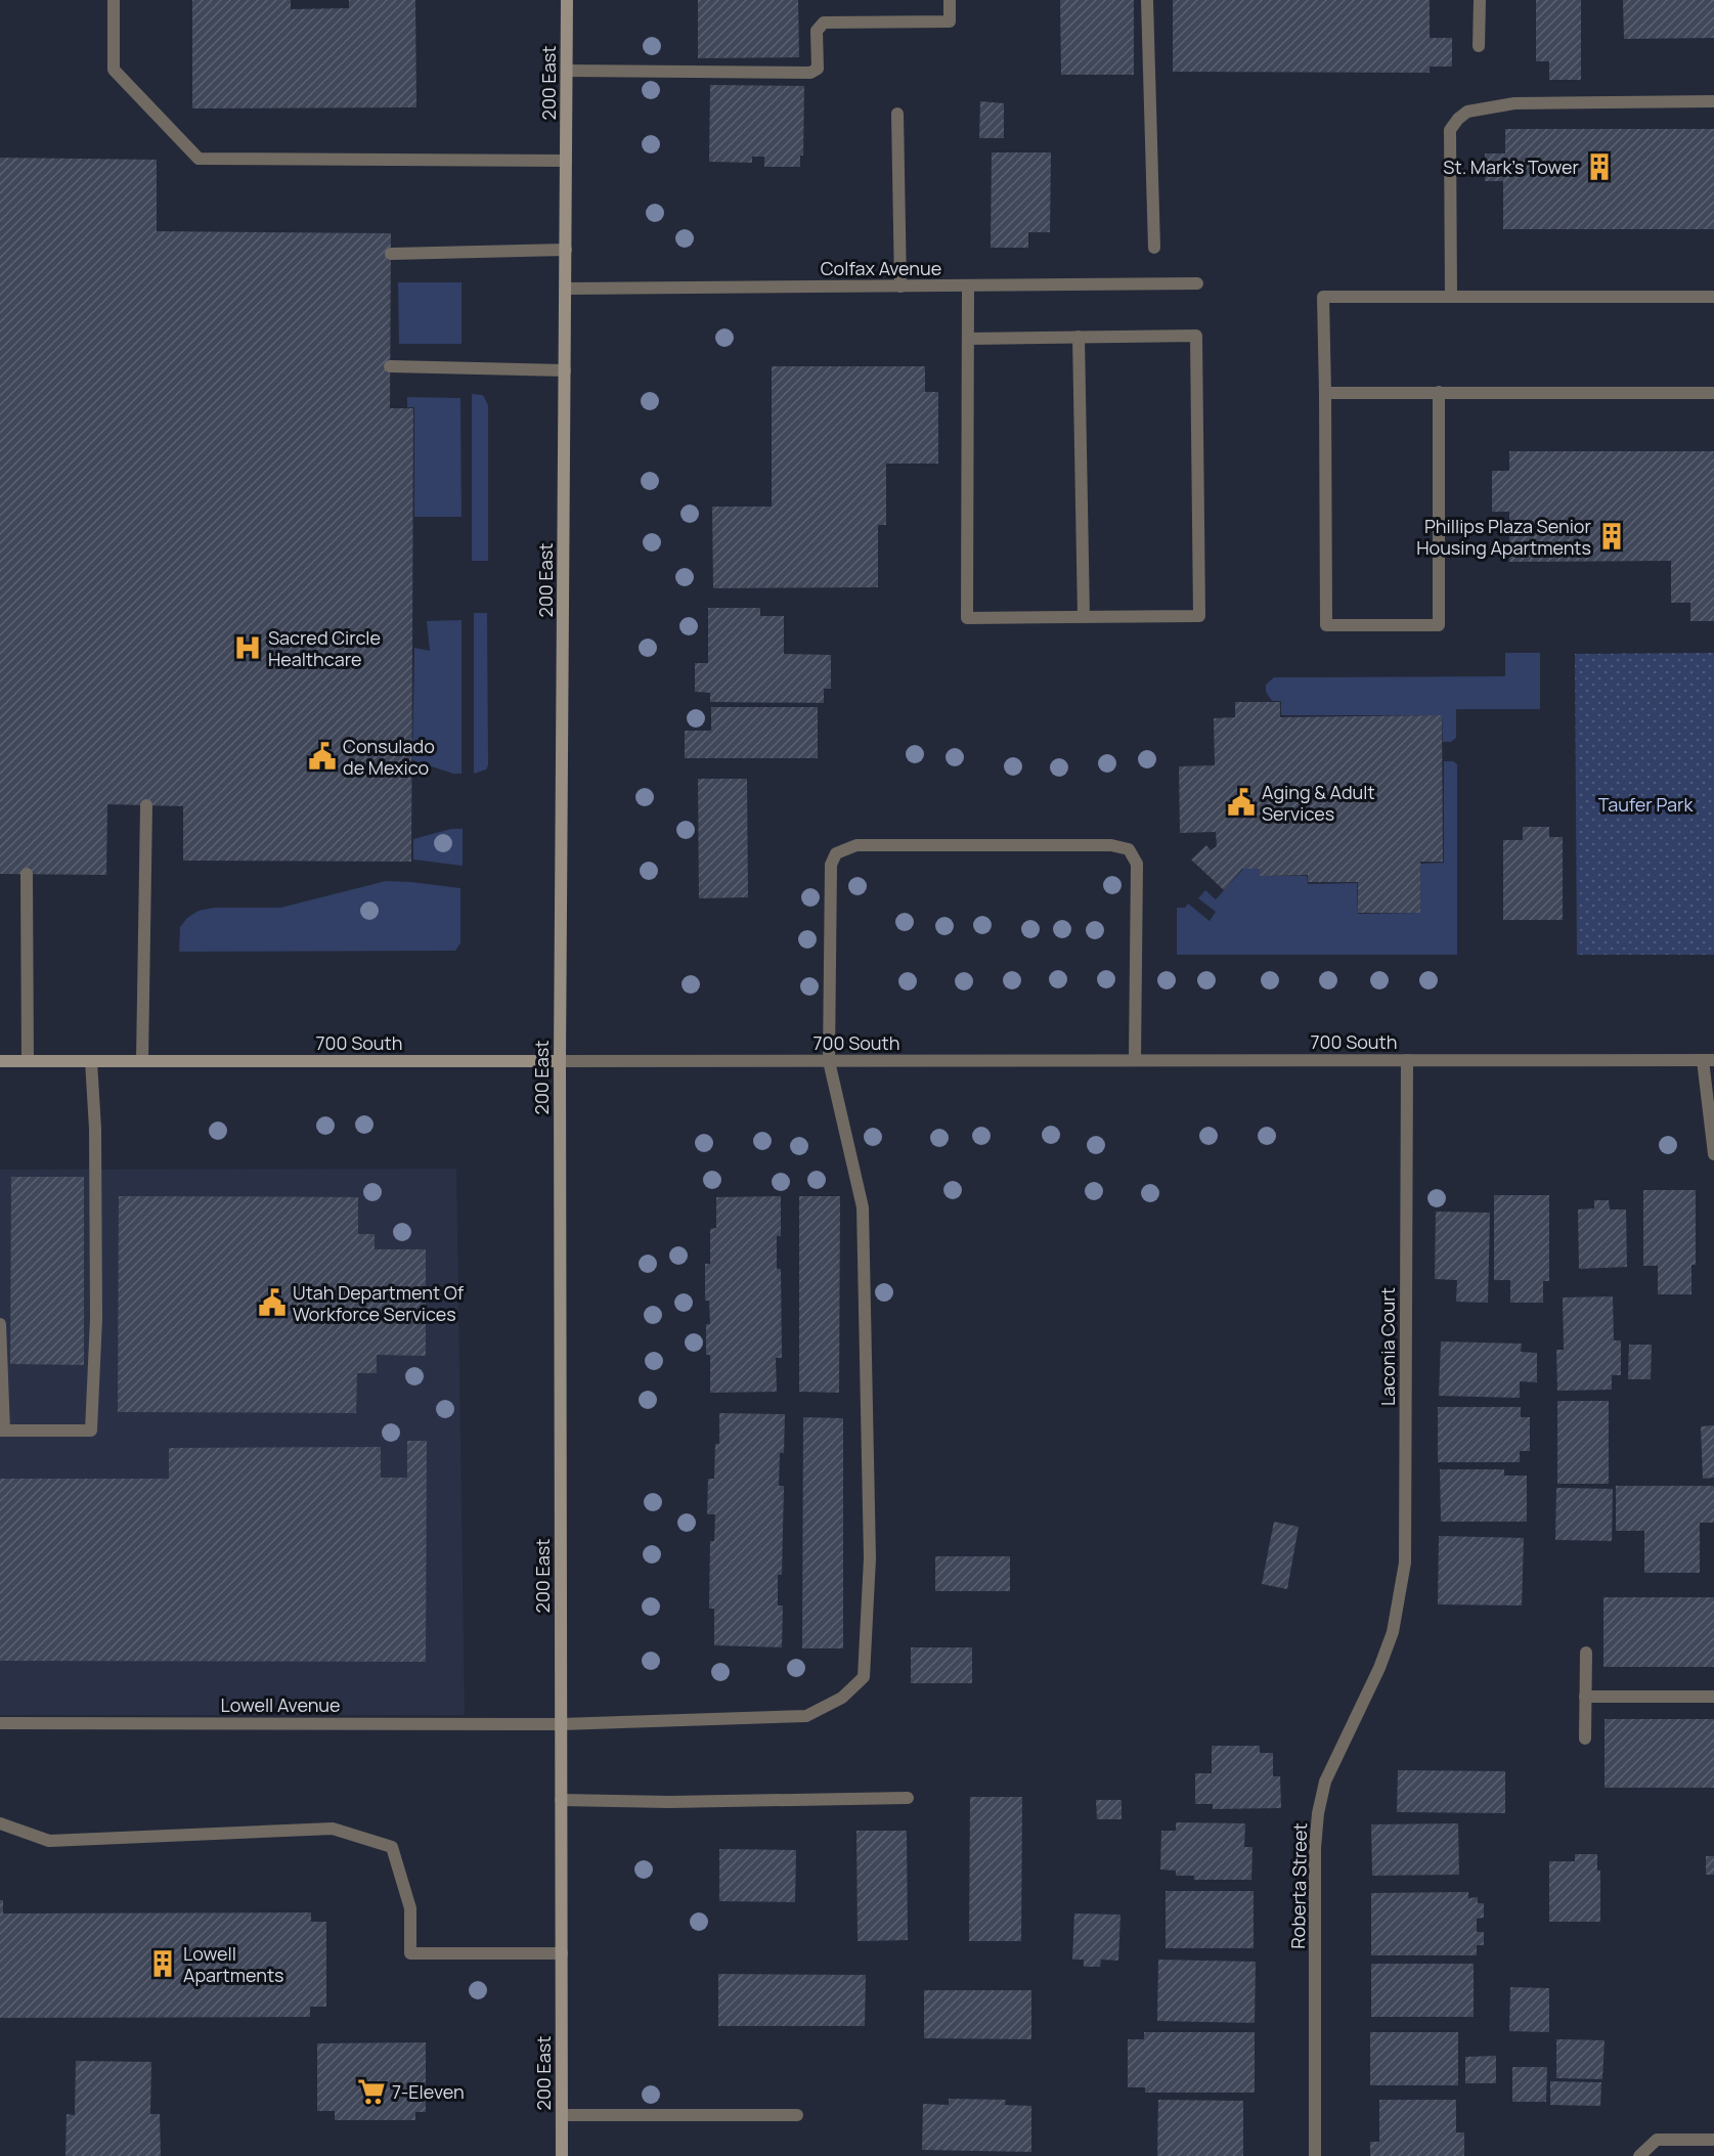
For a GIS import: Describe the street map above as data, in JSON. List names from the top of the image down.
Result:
{
  "streets": {
    "street": [
      "200 East",
      "Colfax Avenue",
      "700 South",
      "Laconia Court",
      "Lowell Avenue",
      "Roberta Street"
    ]
  },
  "crossings": [
    ["200 East", "Colfax Avenue"],
    ["200 East", "700 South"],
    ["200 East", "Lowell Avenue"],
    ["700 South", "Laconia Court"],
    ["700 South", "Lowell Avenue"],
    ["Laconia Court", "Roberta Street"]
  ],
  "parks": ["Taufer Park"],
  "places": {
    "building": ["St. Mark's Tower", "Phillips Plaza Senior Housing Apartments", "Lowell Apartments"],
    "hospital": ["Sacred Circle Healthcare"],
    "public building": ["Consulado de Mexico", "Aging & Adult Services", "Utah Department Of Workforce Services"],
    "supermarket": ["7-Eleven"]
  }
}
